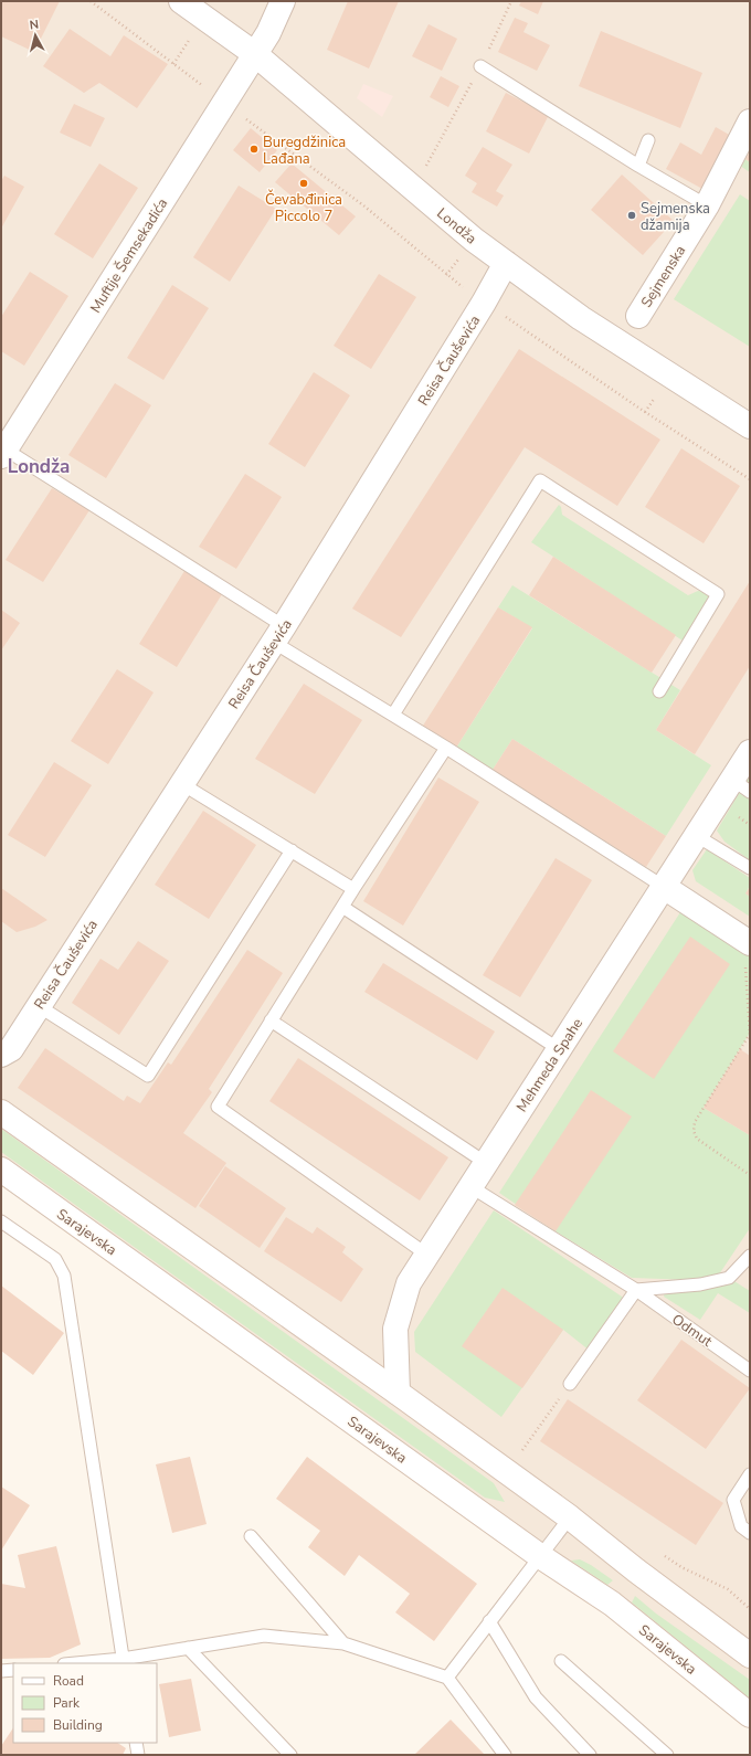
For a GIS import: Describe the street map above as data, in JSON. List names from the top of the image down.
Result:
{
  "streets": {
    "street": [
      "Londža",
      "Muftije Šemsekadića",
      "Sejmenska",
      "Reisa Čauševića",
      "Mehmeda Spahe",
      "Sarajevska"
    ],
    "lane": ["Odmut"]
  },
  "crossings": [
    ["Londža", "Muftije Šemsekadića"],
    ["Londža", "Reisa Čauševića"],
    ["Mehmeda Spahe", "Odmut"]
  ],
  "districts": ["Londža"],
  "places": ["Buregdžinica Lađana", "Čevabđinica Piccolo 7", "Sejmenska džamija"],
  "legend": ["Road", "Park", "Building"],
  "north": "top"
}
